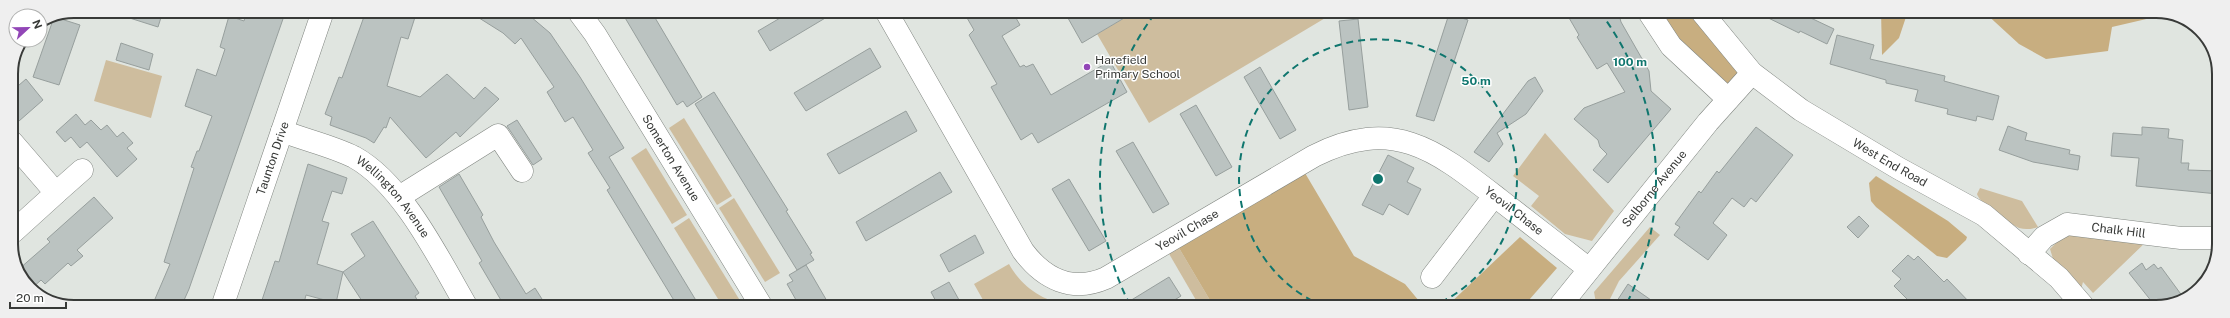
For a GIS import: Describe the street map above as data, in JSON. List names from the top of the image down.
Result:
{
  "streets": {
    "street": [
      "Somerton Avenue",
      "Taunton Drive",
      "West End Road",
      "Selborne Avenue",
      "Wellington Avenue",
      "Yeovil Chase",
      "Chalk Hill"
    ]
  },
  "crossings": [
    ["Taunton Drive", "Wellington Avenue"],
    ["West End Road", "Selborne Avenue"],
    ["West End Road", "Chalk Hill"],
    ["Selborne Avenue", "Yeovil Chase"]
  ],
  "places": ["Harefield Primary School"],
  "scale_bar": "20 m",
  "north": "right",
  "rings": ["100 m", "50 m"]
}
